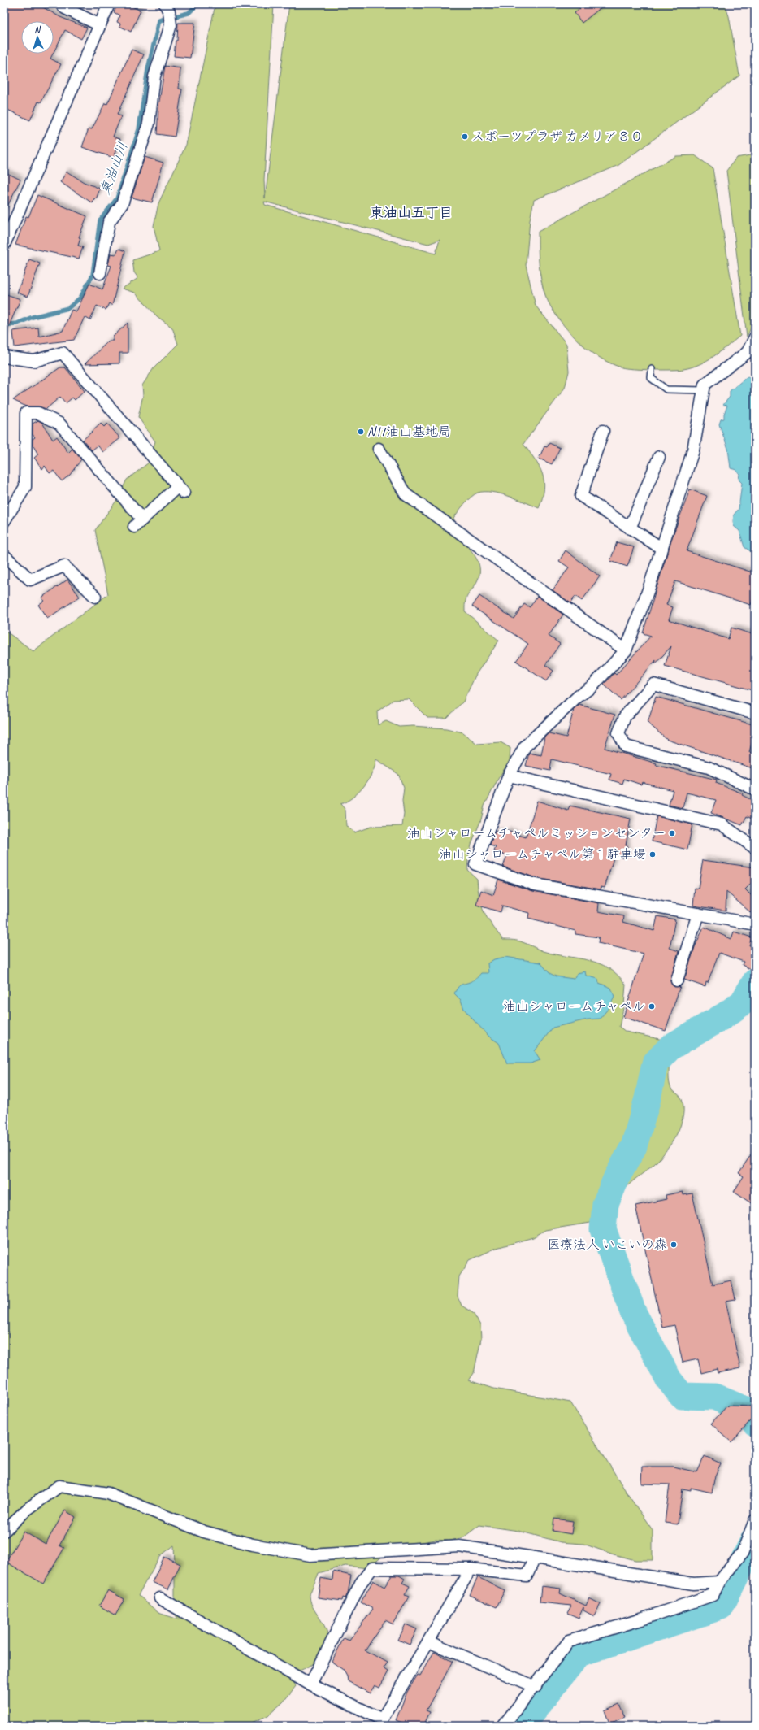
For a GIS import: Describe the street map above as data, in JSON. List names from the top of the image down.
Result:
{
  "districts": ["東油山五丁目"],
  "water": ["東油山川"],
  "places": [
    "スポーツプラザ カメリア８０",
    "NTT油山基地局",
    "油山シャロームチャペルミッションセンター",
    "油山シャロームチャペル第１駐車場",
    "油山シャロームチャペル",
    "医療法人 いこいの森"
  ],
  "north": "top"
}
